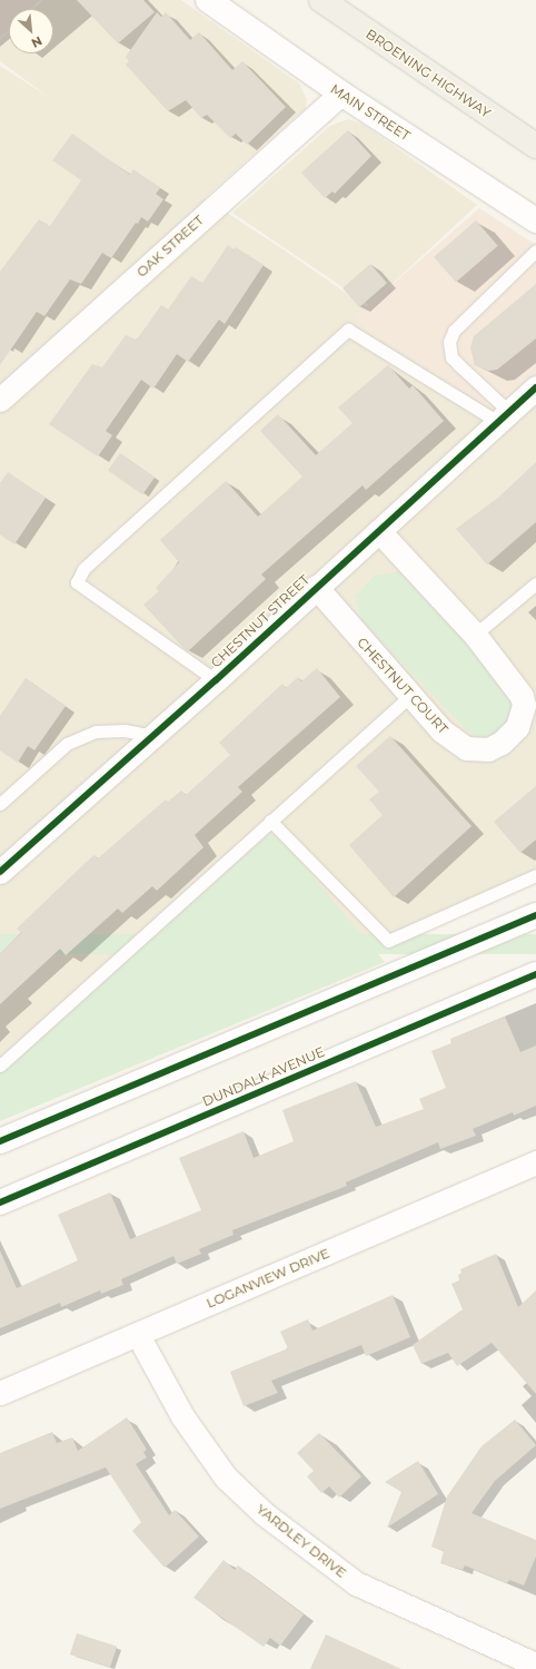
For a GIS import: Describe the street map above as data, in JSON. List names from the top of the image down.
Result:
{
  "streets": {
    "main road": ["BROENING HIGHWAY", "MAIN STREET", "DUNDALK AVENUE"],
    "street": [
      "OAK STREET",
      "CHESTNUT STREET",
      "CHESTNUT COURT",
      "LOGANVIEW DRIVE",
      "YARDLEY DRIVE"
    ]
  },
  "crossings": [
    ["MAIN STREET", "OAK STREET"],
    ["CHESTNUT STREET", "CHESTNUT COURT"],
    ["LOGANVIEW DRIVE", "YARDLEY DRIVE"]
  ],
  "north": "bottom right"
}
